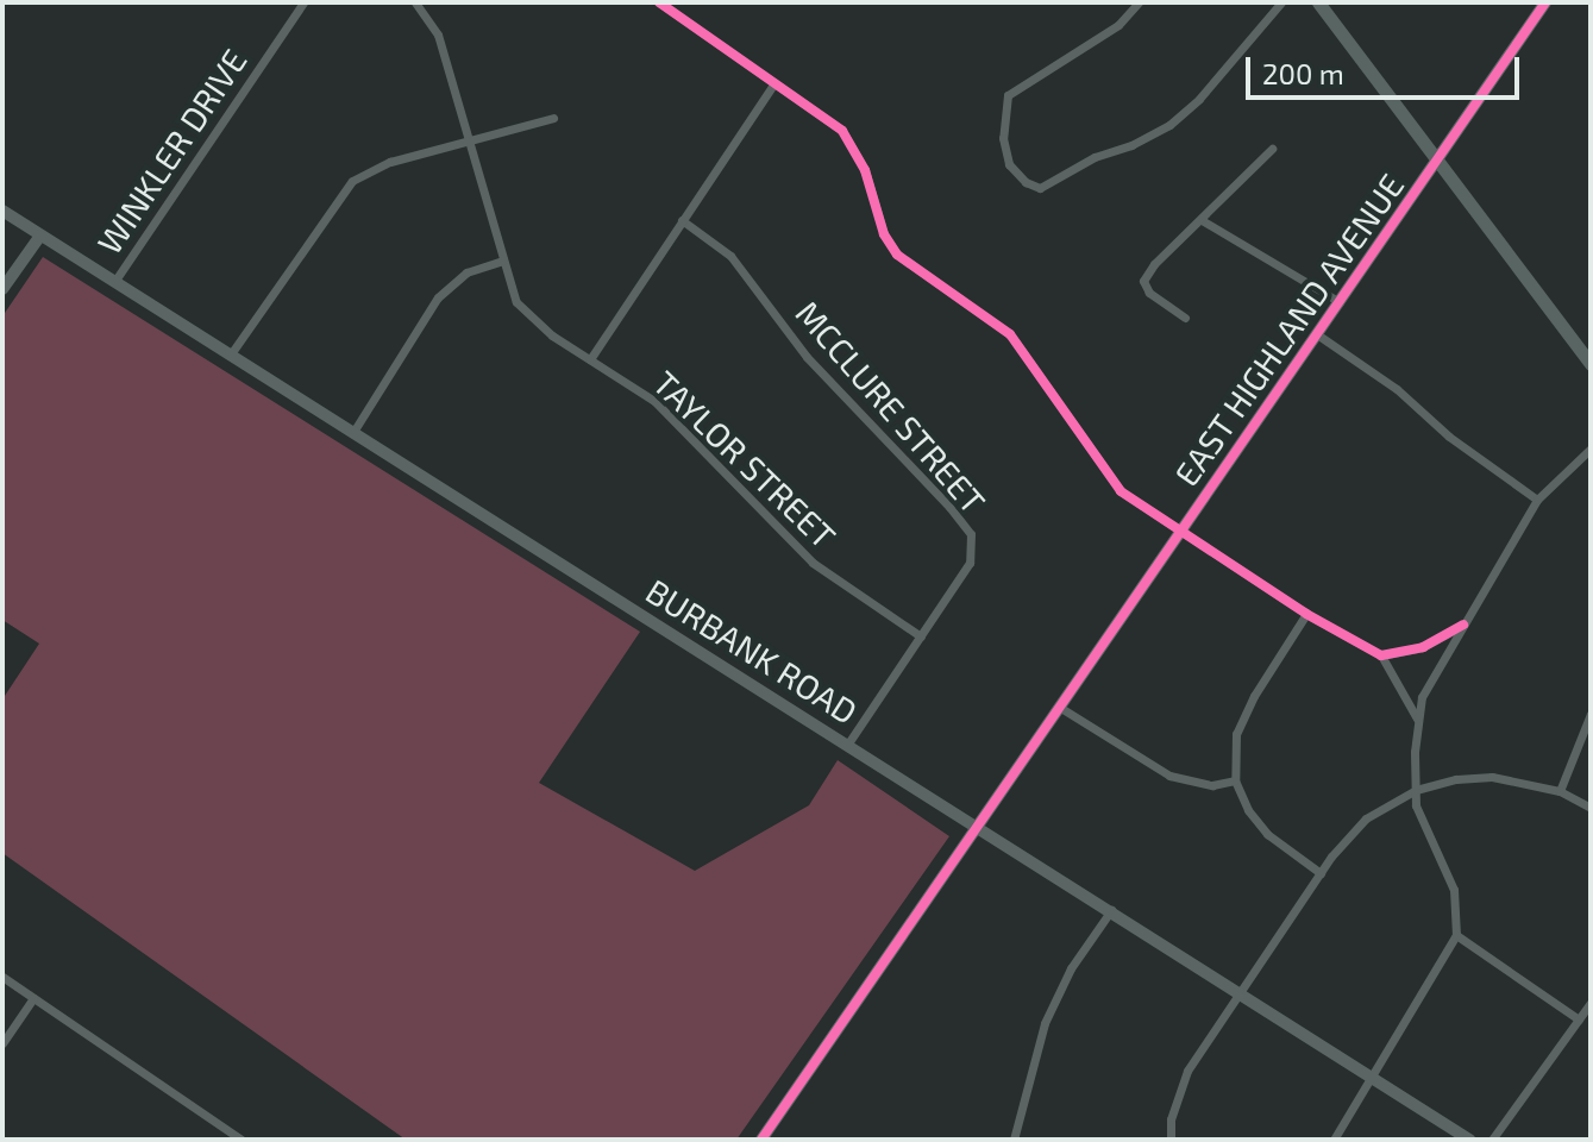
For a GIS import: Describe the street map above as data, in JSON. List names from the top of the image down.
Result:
{
  "streets": {
    "main road": ["EAST HIGHLAND AVENUE", "BURBANK ROAD"],
    "street": ["WINKLER DRIVE", "MCCLURE STREET", "TAYLOR STREET"]
  },
  "crossings": [
    ["WINKLER DRIVE", "BURBANK ROAD"],
    ["EAST HIGHLAND AVENUE", "BURBANK ROAD"],
    ["MCCLURE STREET", "TAYLOR STREET"],
    ["MCCLURE STREET", "BURBANK ROAD"]
  ],
  "scale_bar": "200 m"
}
